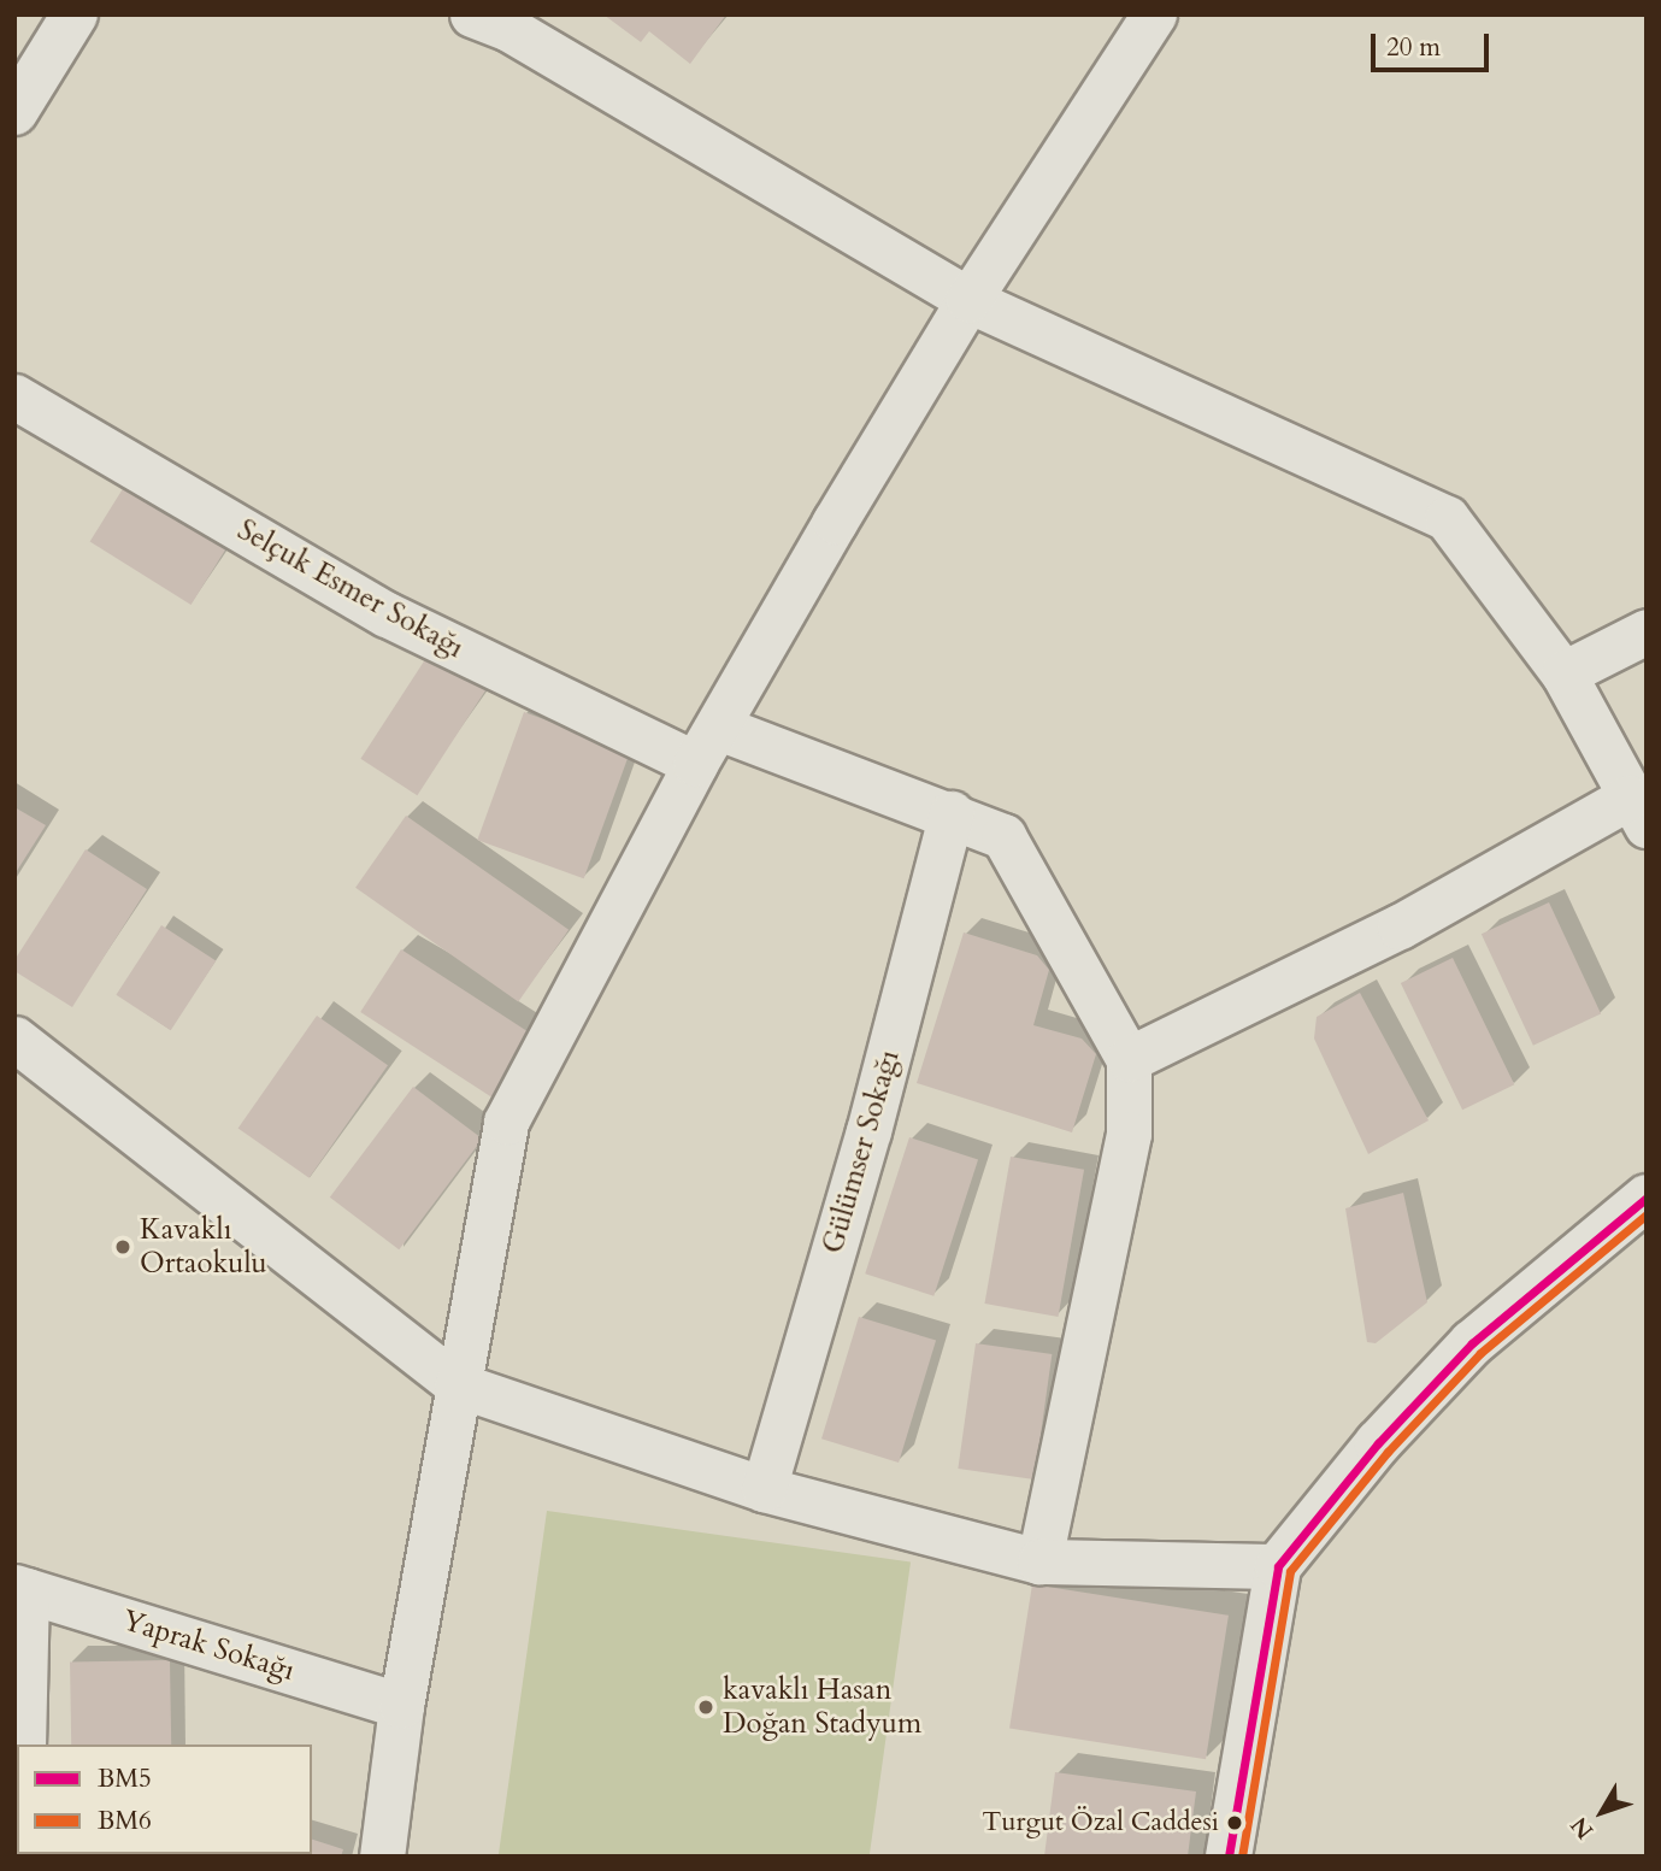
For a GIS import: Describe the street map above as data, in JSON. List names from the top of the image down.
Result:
{
  "streets": {
    "street": ["Selçuk Esmer Sokağı", "Gülümser Sokağı", "Yaprak Sokağı"]
  },
  "places": ["Kavaklı Ortaokulu", "kavaklı Hasan Doğan Stadyum", "Turgut Özal Caddesi"],
  "lines": ["transit line BM5", "transit line BM6"],
  "legend": ["BM5", "BM6"],
  "scale_bar": "20 m",
  "north": "bottom left"
}
